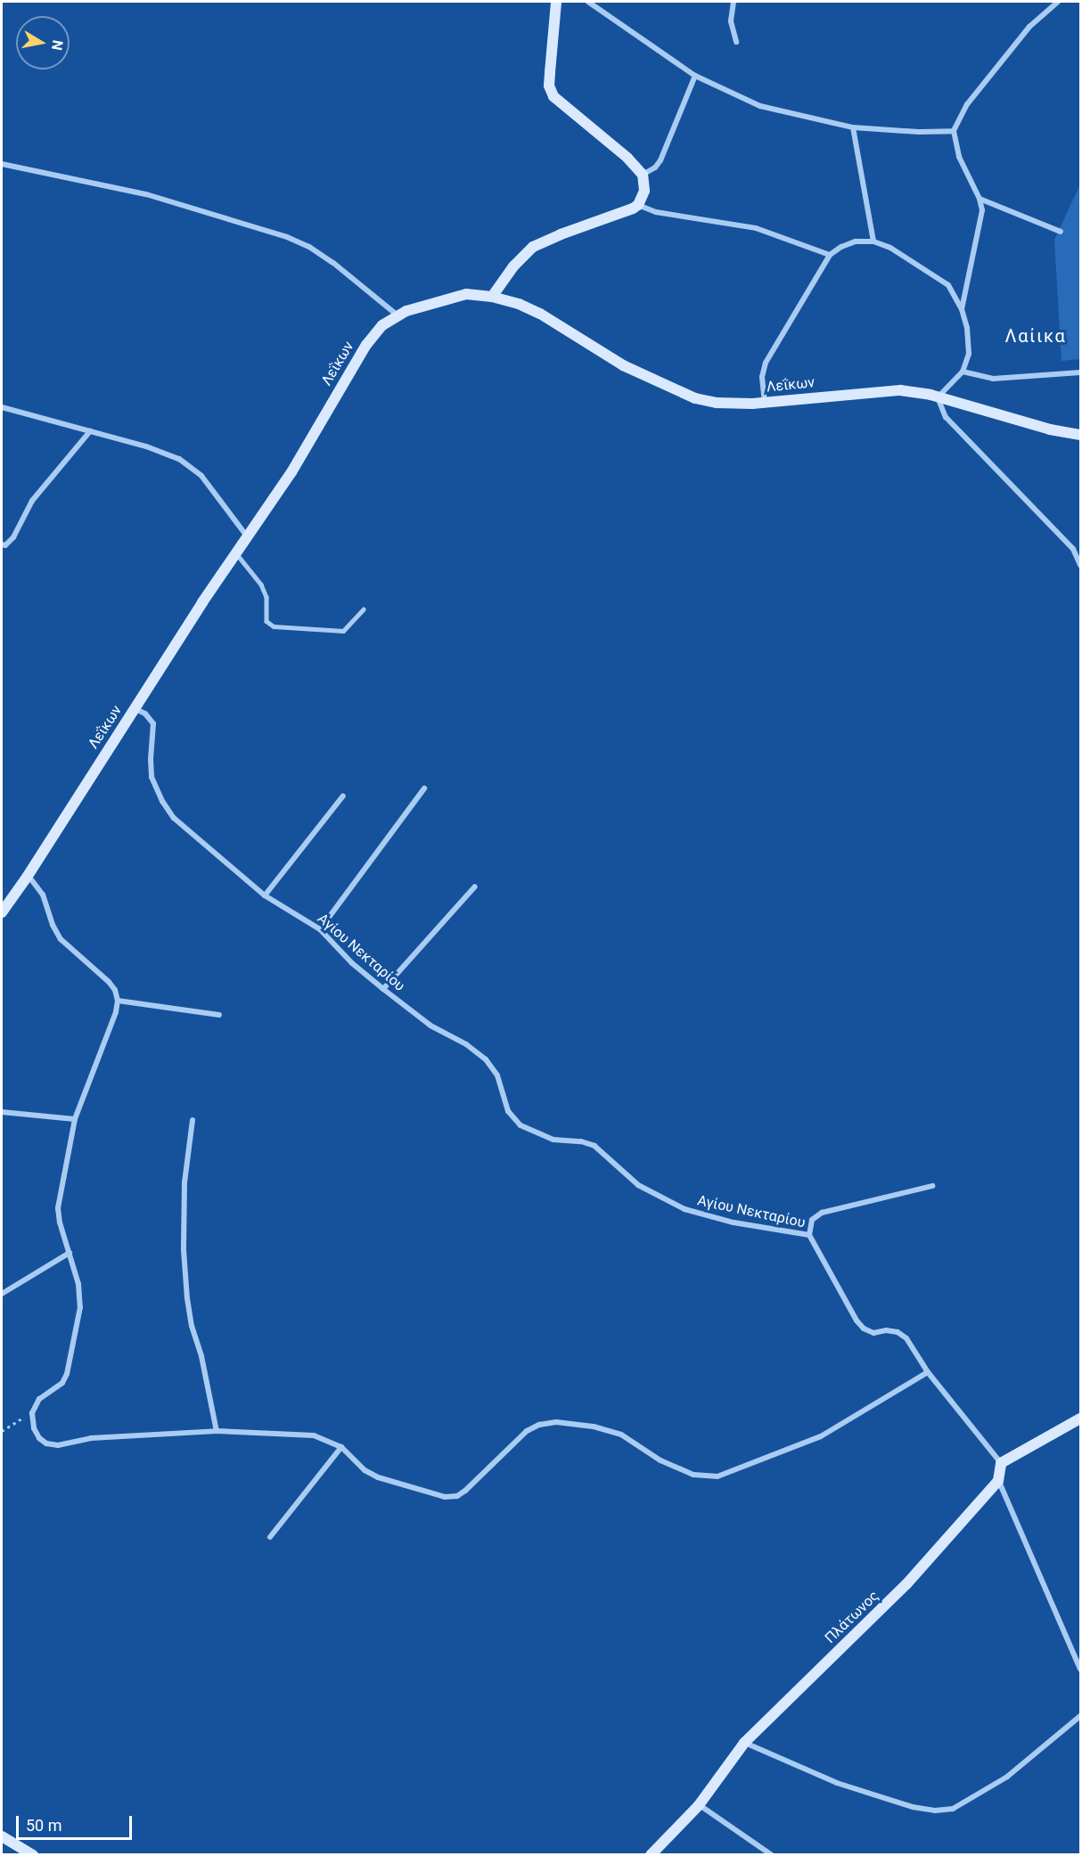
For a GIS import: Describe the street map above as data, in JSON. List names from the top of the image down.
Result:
{
  "streets": {
    "street": ["Λεΐκων", "Αγίου Νεκταρίου", "Πλάτωνος"]
  },
  "crossings": [
    ["Λεΐκων", "Αγίου Νεκταρίου"]
  ],
  "districts": ["Λαίικα"],
  "scale_bar": "50 m",
  "north": "right"
}
